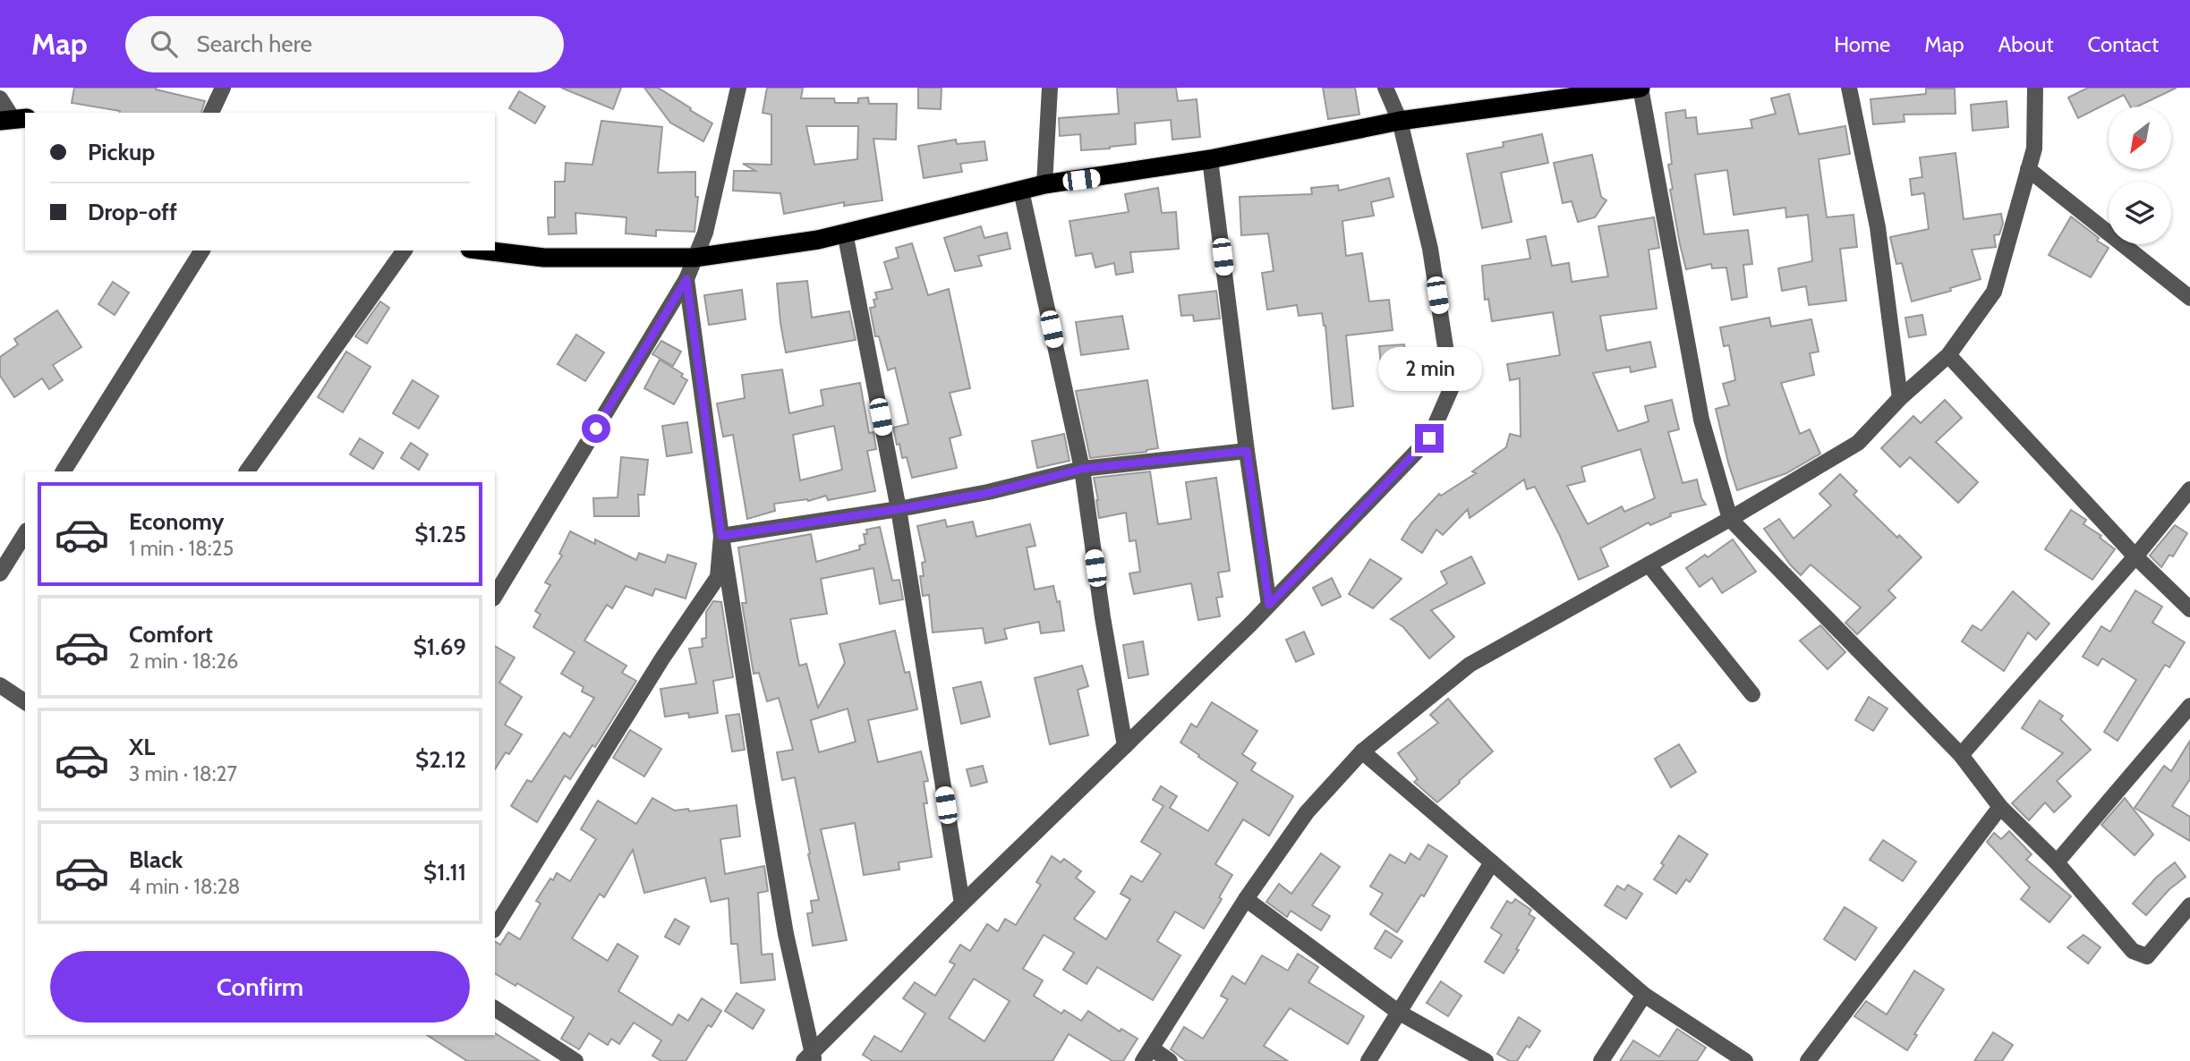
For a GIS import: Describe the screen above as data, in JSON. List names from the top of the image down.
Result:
{
  "north": "bottom left",
  "page": {
    "header": "Map",
    "search": "Search here",
    "nav": [
      "Home",
      "Map",
      "About",
      "Contact"
    ],
    "banner": ["Pickup", "Drop-off"],
    "bubble": "2 min",
    "list": [
      {
        "name": "Economy",
        "note": "1 min · 18:25",
        "value": "$1.25"
      },
      {
        "name": "Comfort",
        "note": "2 min · 18:26",
        "value": "$1.69"
      },
      {
        "name": "XL",
        "note": "3 min · 18:27",
        "value": "$2.12"
      },
      {
        "name": "Black",
        "note": "4 min · 18:28",
        "value": "$1.11"
      }
    ],
    "buttons": "Confirm"
  }
}
